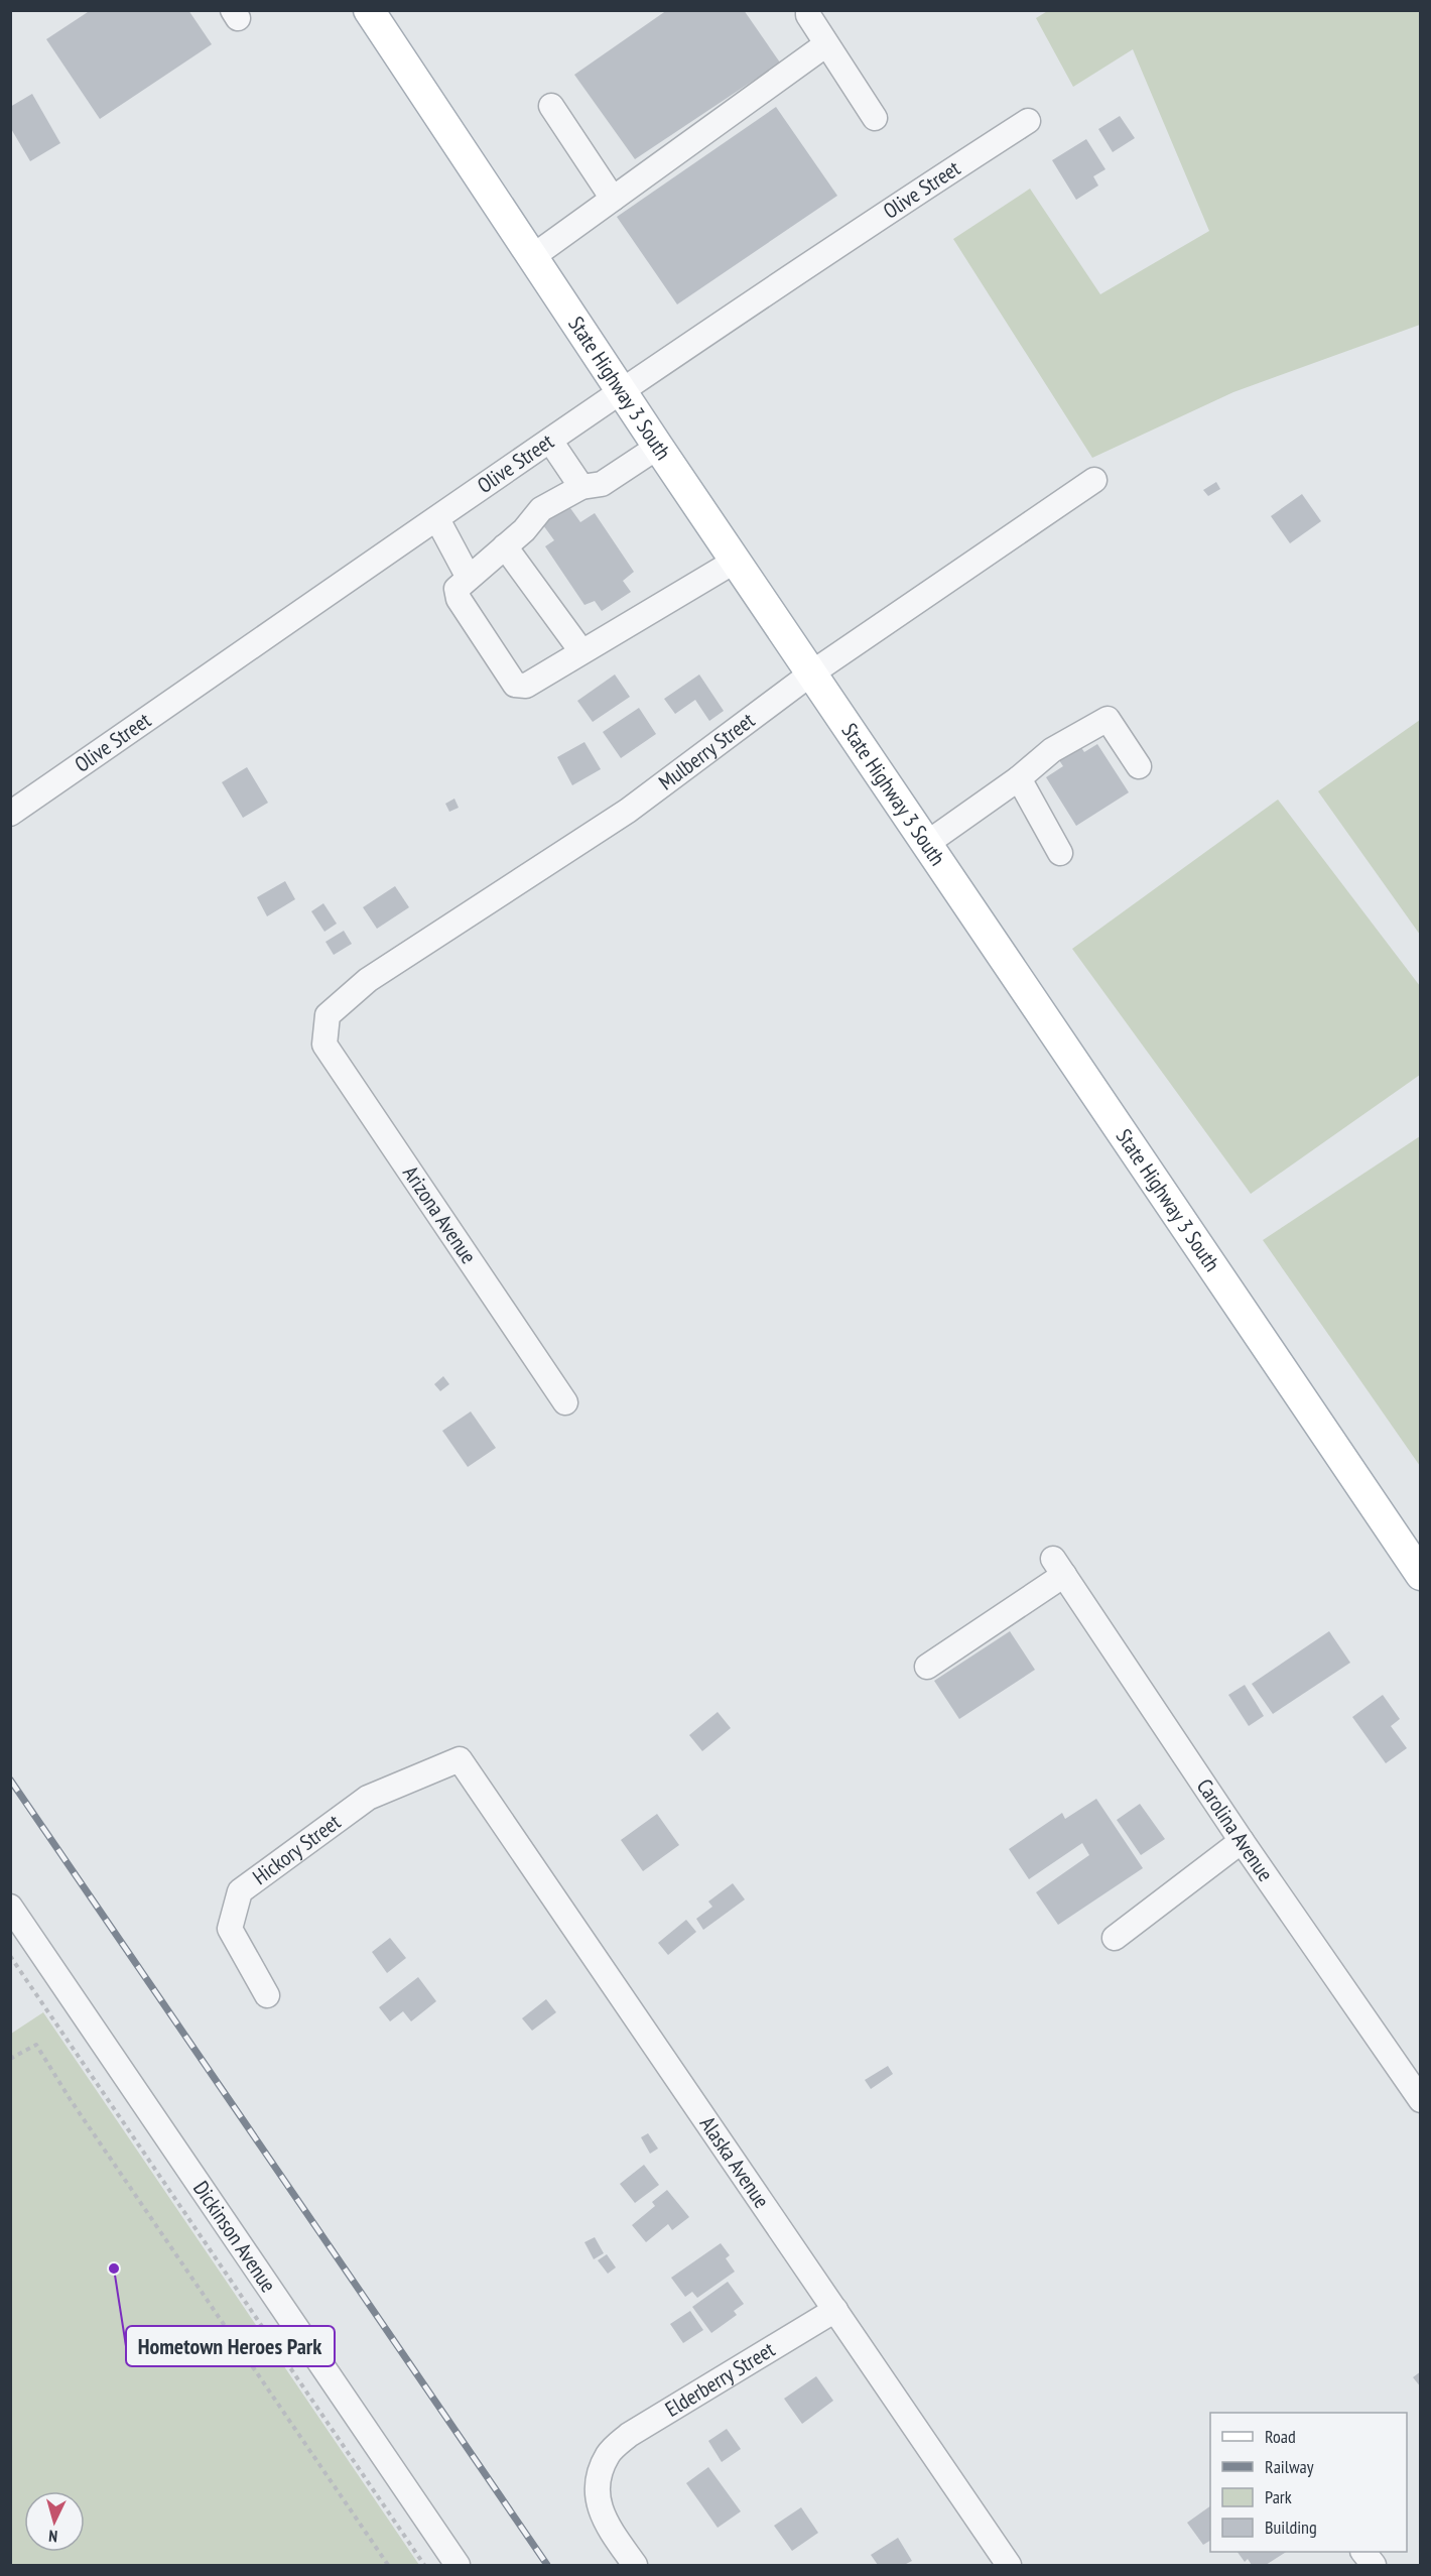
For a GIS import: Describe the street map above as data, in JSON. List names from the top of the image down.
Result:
{
  "streets": {
    "main road": ["State Highway 3 South"],
    "street": [
      "Olive Street",
      "Mulberry Street",
      "Arizona Avenue",
      "Carolina Avenue",
      "Hickory Street",
      "Alaska Avenue",
      "Dickinson Avenue",
      "Elderberry Street"
    ]
  },
  "crossings": [
    ["Olive Street", "State Highway 3 South"],
    ["State Highway 3 South", "Mulberry Street"],
    ["Mulberry Street", "Arizona Avenue"],
    ["Hickory Street", "Alaska Avenue"],
    ["Alaska Avenue", "Elderberry Street"]
  ],
  "places": ["Hometown Heroes Park"],
  "legend": [
    "Road",
    "Railway",
    "Park",
    "Building"
  ],
  "north": "bottom"
}
